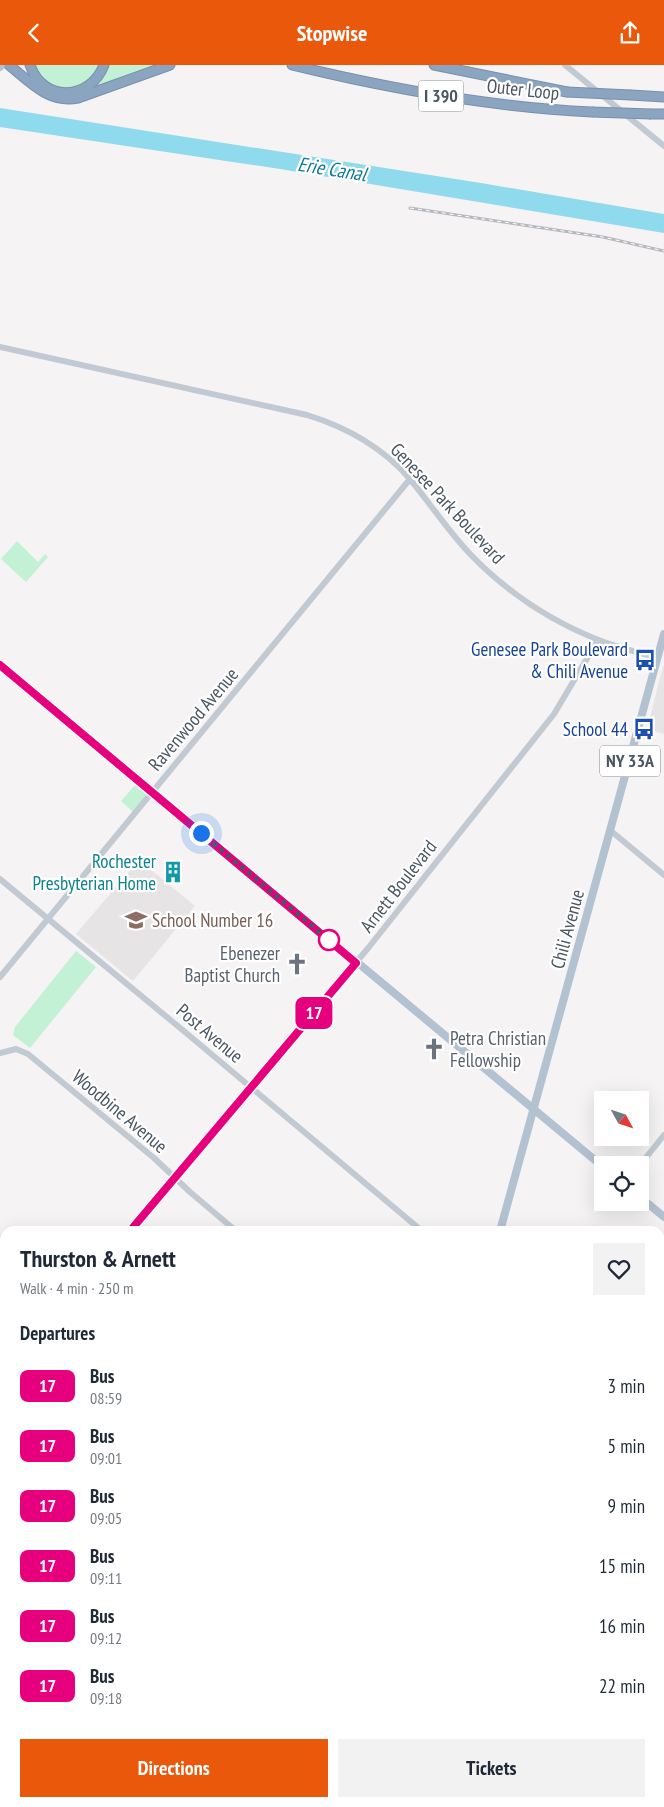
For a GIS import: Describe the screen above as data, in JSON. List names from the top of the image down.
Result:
{
  "streets": {
    "highway": ["Outer Loop", "I 390"],
    "main road": ["NY 33A", "Chili Avenue"],
    "street": [
      "Genesee Park Boulevard",
      "Ravenwood Avenue",
      "Arnett Boulevard",
      "Post Avenue",
      "Woodbine Avenue"
    ]
  },
  "crossings": [
    ["Genesee Park Boulevard", "Ravenwood Avenue"],
    ["Genesee Park Boulevard", "Arnett Boulevard"],
    ["Genesee Park Boulevard", "Chili Avenue"],
    ["Ravenwood Avenue", "Post Avenue"],
    ["Arnett Boulevard", "Post Avenue"],
    ["Arnett Boulevard", "Woodbine Avenue"]
  ],
  "water": ["Erie Canal"],
  "places": {
    "bus stop": ["Genesee Park Boulevard & Chili Avenue", "School 44"],
    "building": ["Rochester Presbyterian Home"],
    "school or university": ["School Number 16"],
    "church": ["Ebenezer Baptist Church", "Petra Christian Fellowship"]
  },
  "lines": ["bus line 17"],
  "north": "bottom right",
  "page": {
    "header": "Stopwise",
    "on_map": "17",
    "heading": [
      ["Thurston & Arnett", "Walk · 4 min · 250 m"],
      "Departures"
    ],
    "list": [
      {
        "mark": "17",
        "name": "Bus",
        "note": "08:59",
        "value": "3 min"
      },
      {
        "mark": "17",
        "name": "Bus",
        "note": "09:01",
        "value": "5 min"
      },
      {
        "mark": "17",
        "name": "Bus",
        "note": "09:05",
        "value": "9 min"
      },
      {
        "mark": "17",
        "name": "Bus",
        "note": "09:11",
        "value": "15 min"
      },
      {
        "mark": "17",
        "name": "Bus",
        "note": "09:12",
        "value": "16 min"
      },
      {
        "mark": "17",
        "name": "Bus",
        "note": "09:18",
        "value": "22 min"
      }
    ],
    "buttons": ["Directions", "Tickets"]
  }
}
